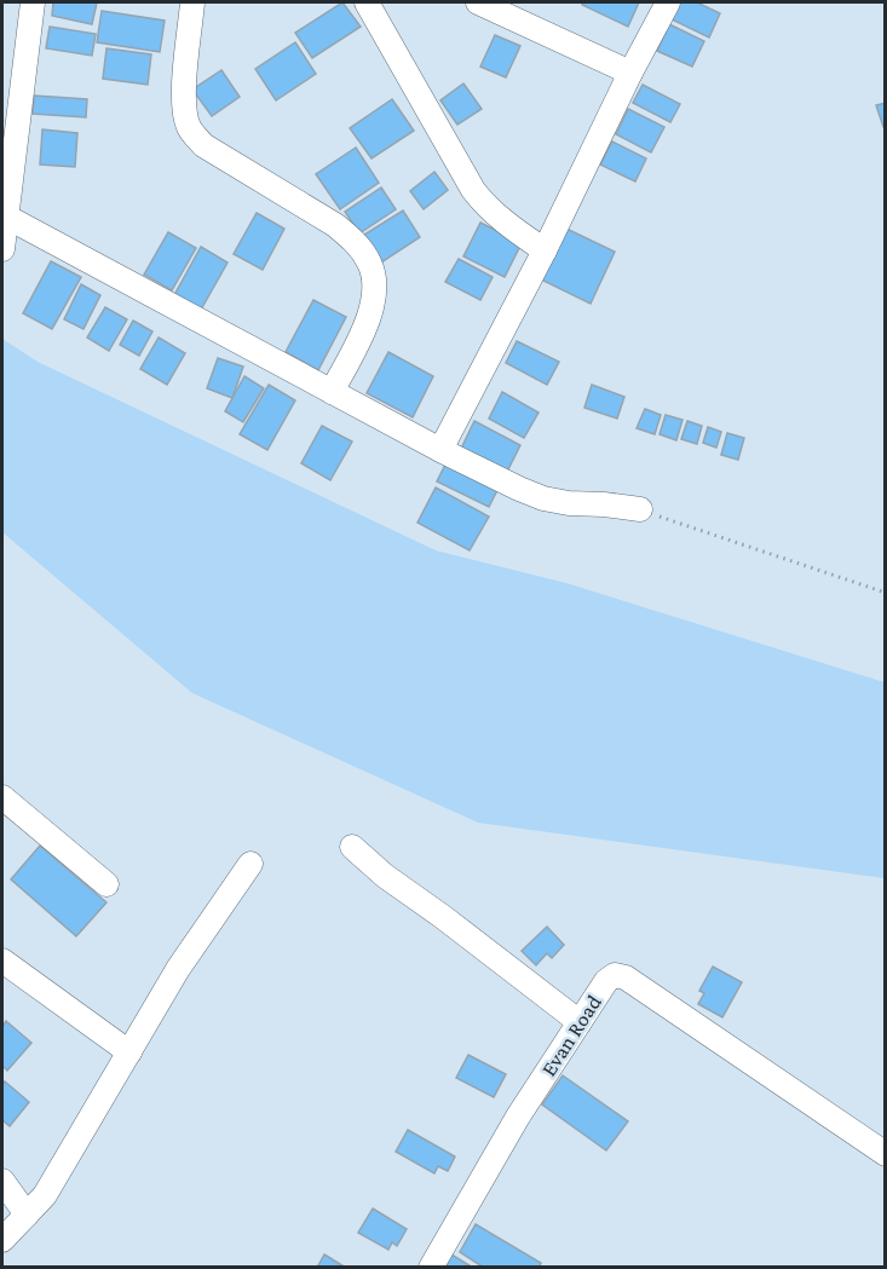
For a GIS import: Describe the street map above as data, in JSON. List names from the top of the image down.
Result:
{
  "streets": {
    "street": ["Evan Road"]
  }
}
